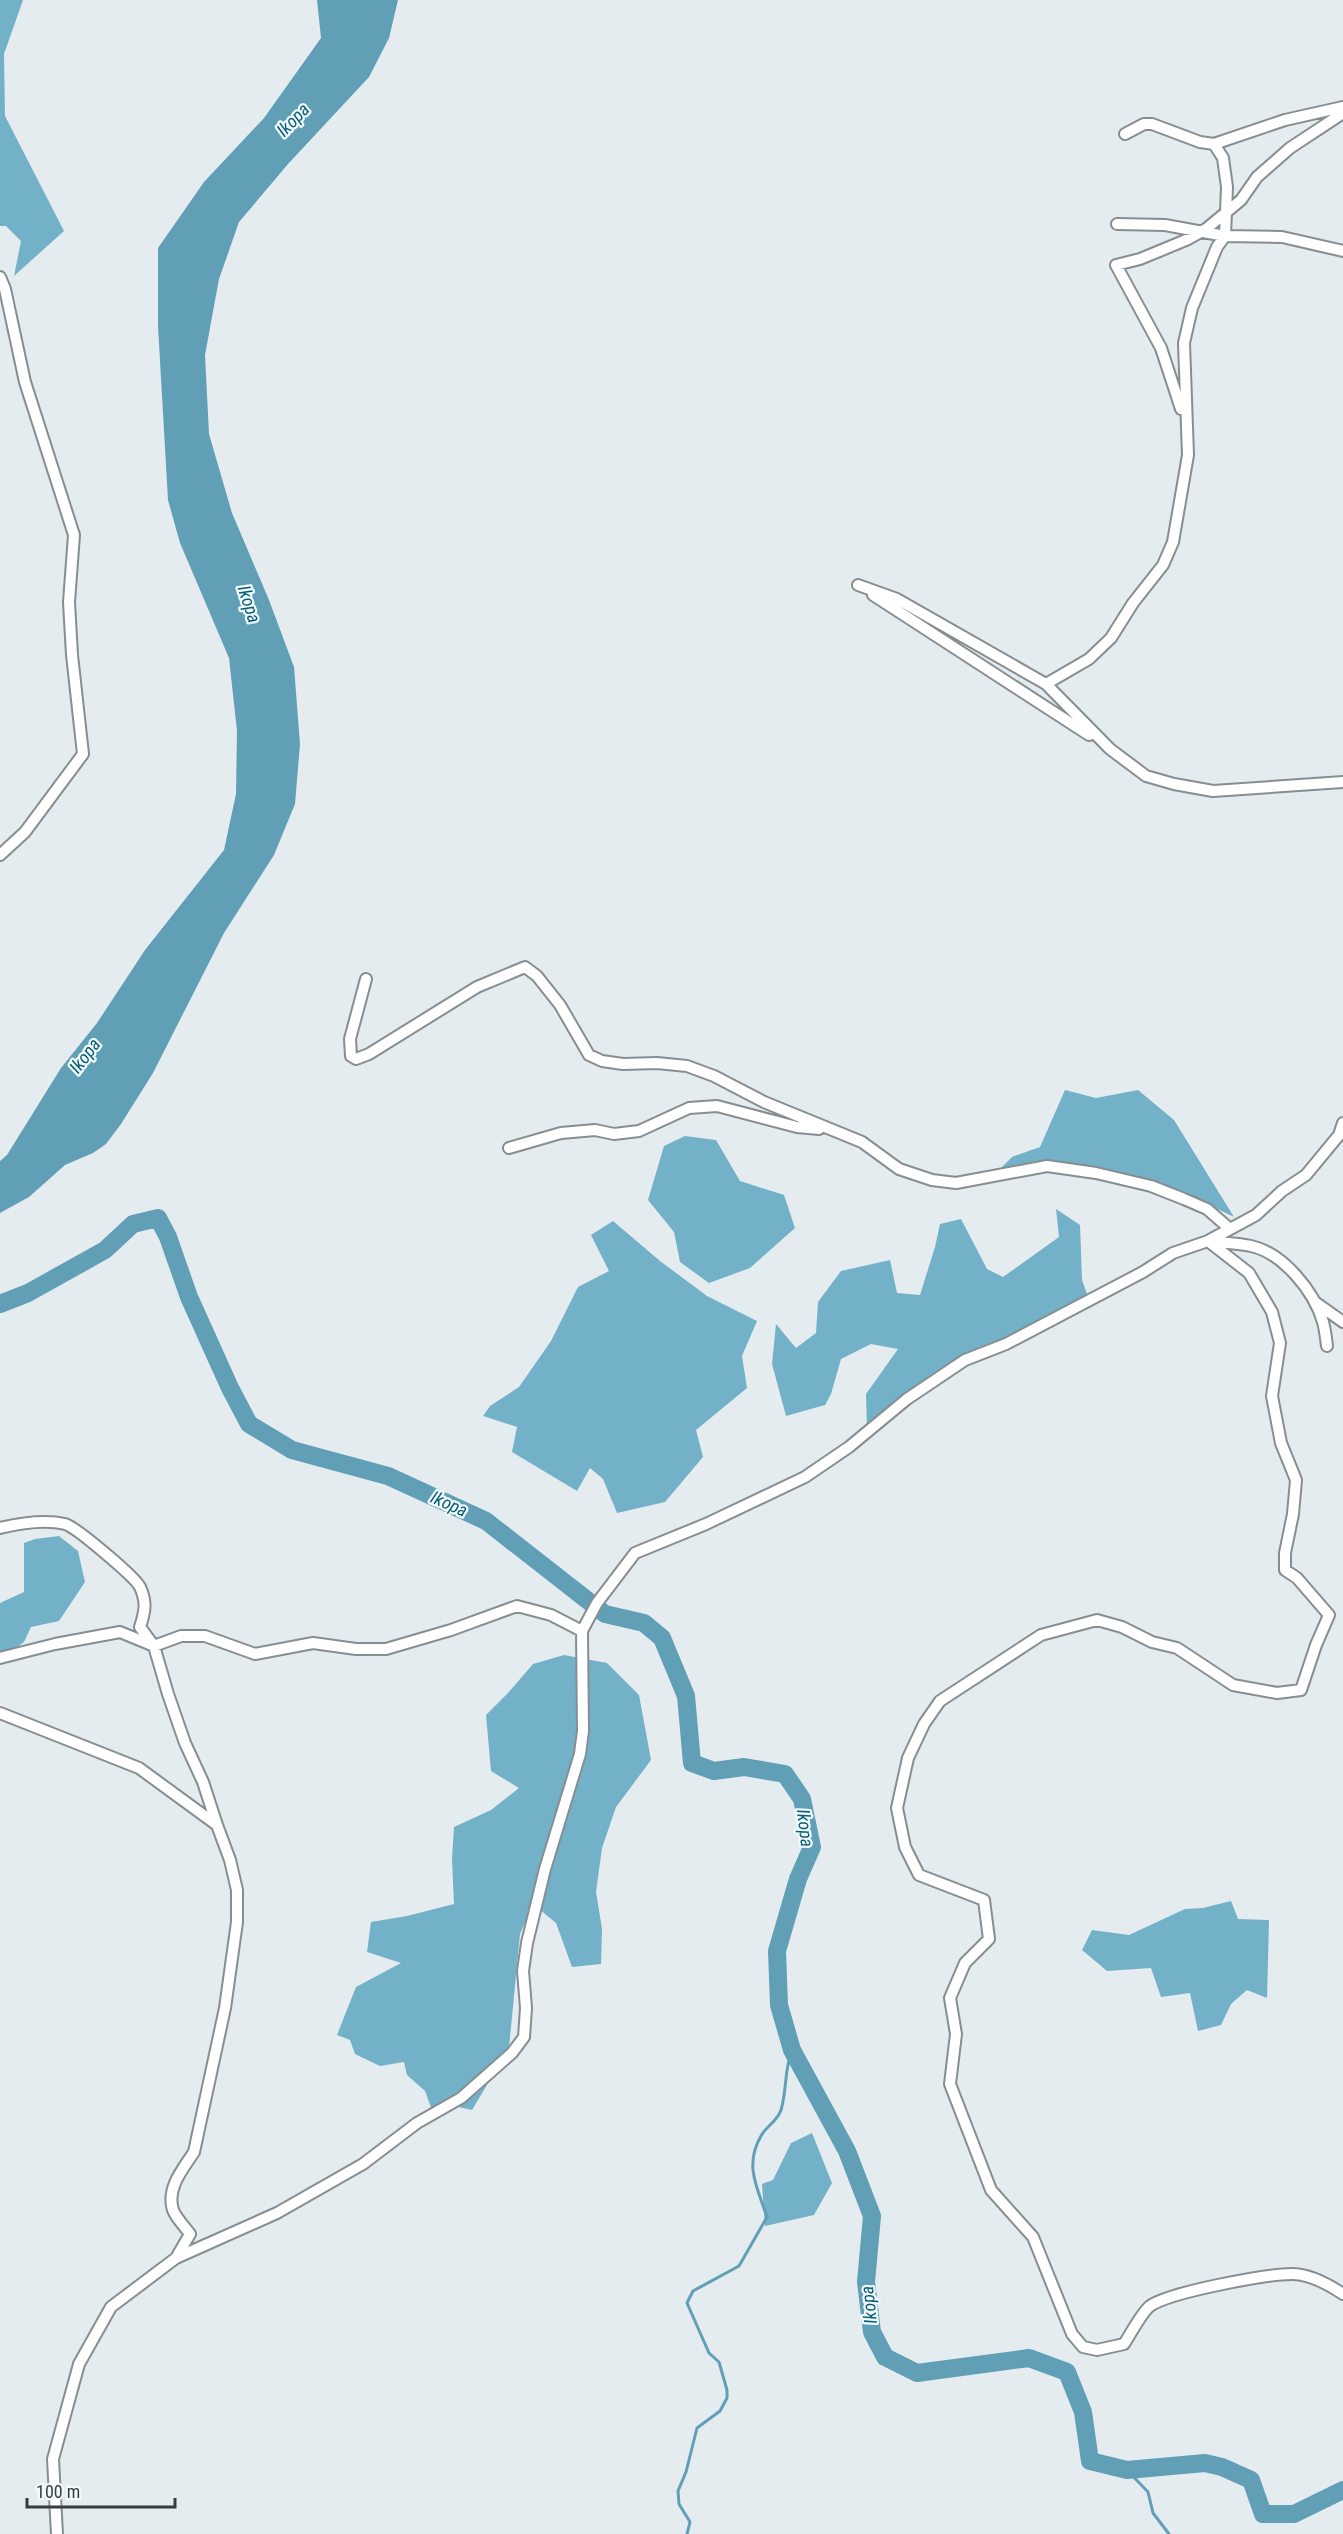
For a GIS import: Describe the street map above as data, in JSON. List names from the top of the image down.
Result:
{
  "water": ["Ikopa"],
  "scale_bar": "100 m"
}
